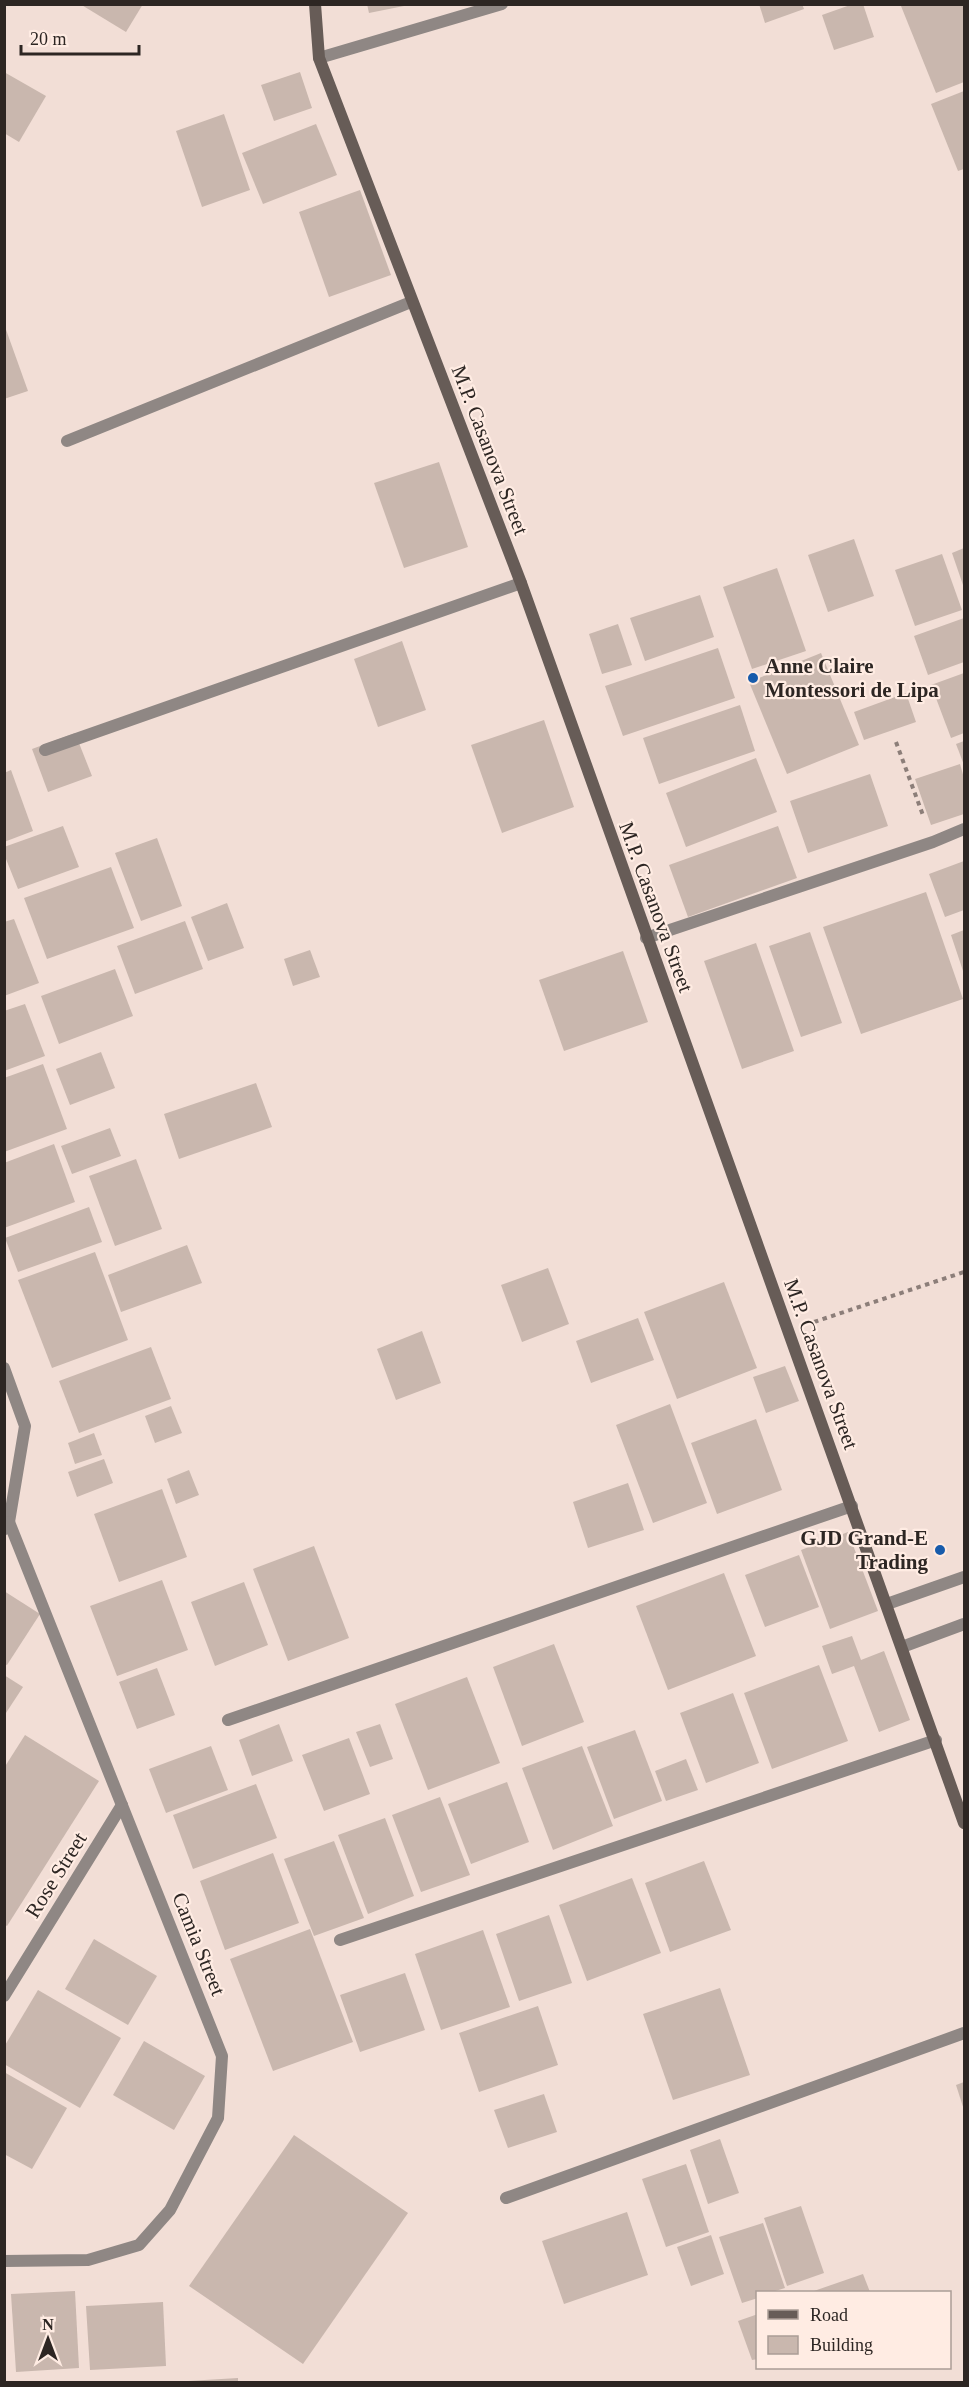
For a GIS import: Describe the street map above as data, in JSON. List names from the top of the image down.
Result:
{
  "streets": {
    "street": ["M.P. Casanova Street", "Rose Street", "Camia Street"]
  },
  "crossings": [
    ["Rose Street", "Camia Street"]
  ],
  "places": ["Anne Claire Montessori de Lipa", "GJD Grand-E Trading"],
  "legend": ["Road", "Building"],
  "scale_bar": "20 m",
  "north": "top"
}
